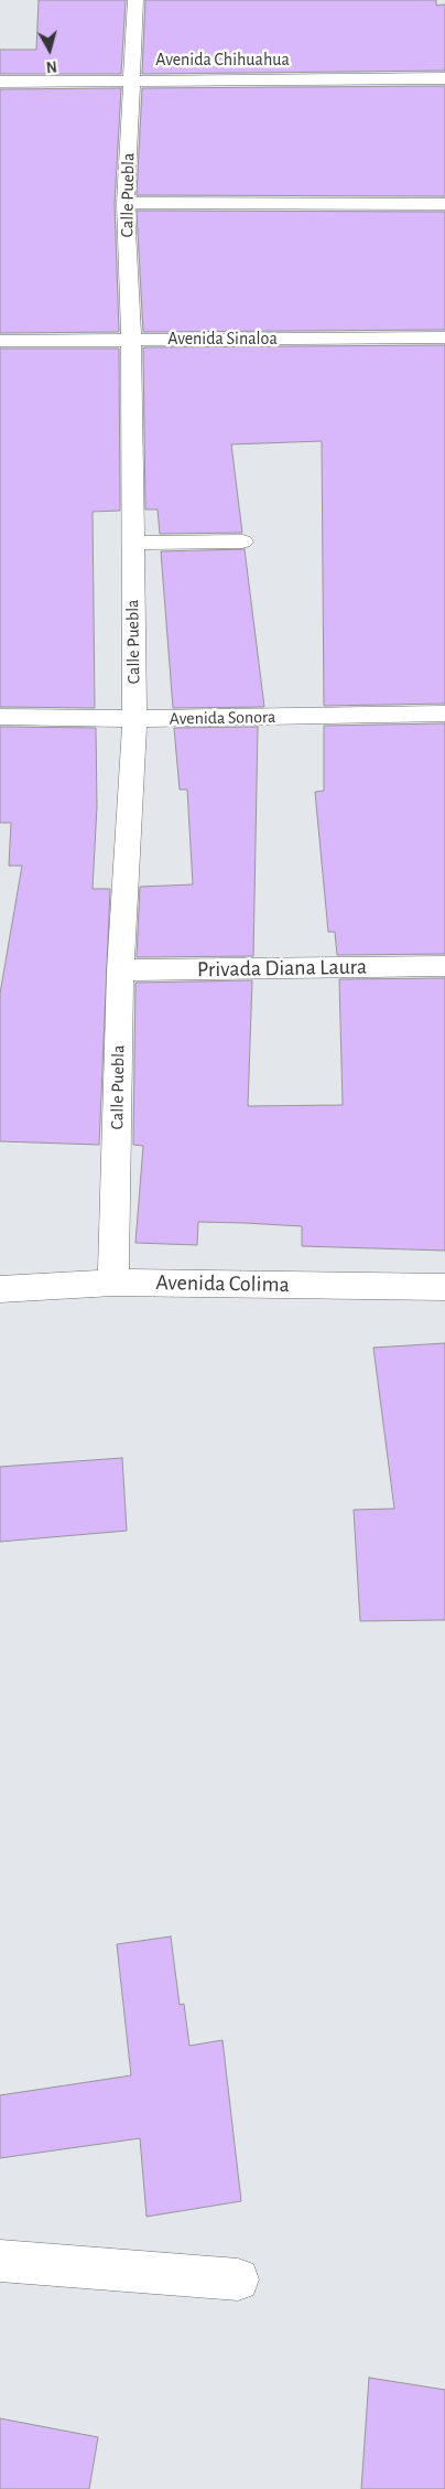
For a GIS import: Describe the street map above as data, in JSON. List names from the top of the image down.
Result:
{
  "streets": {
    "street": [
      "Avenida Chihuahua",
      "Calle Puebla",
      "Avenida Sinaloa",
      "Avenida Sonora",
      "Privada Diana Laura",
      "Avenida Colima"
    ]
  },
  "crossings": [
    ["Avenida Chihuahua", "Calle Puebla"],
    ["Calle Puebla", "Avenida Sinaloa"],
    ["Calle Puebla", "Avenida Sonora"],
    ["Calle Puebla", "Privada Diana Laura"],
    ["Calle Puebla", "Avenida Colima"]
  ],
  "north": "bottom"
}
